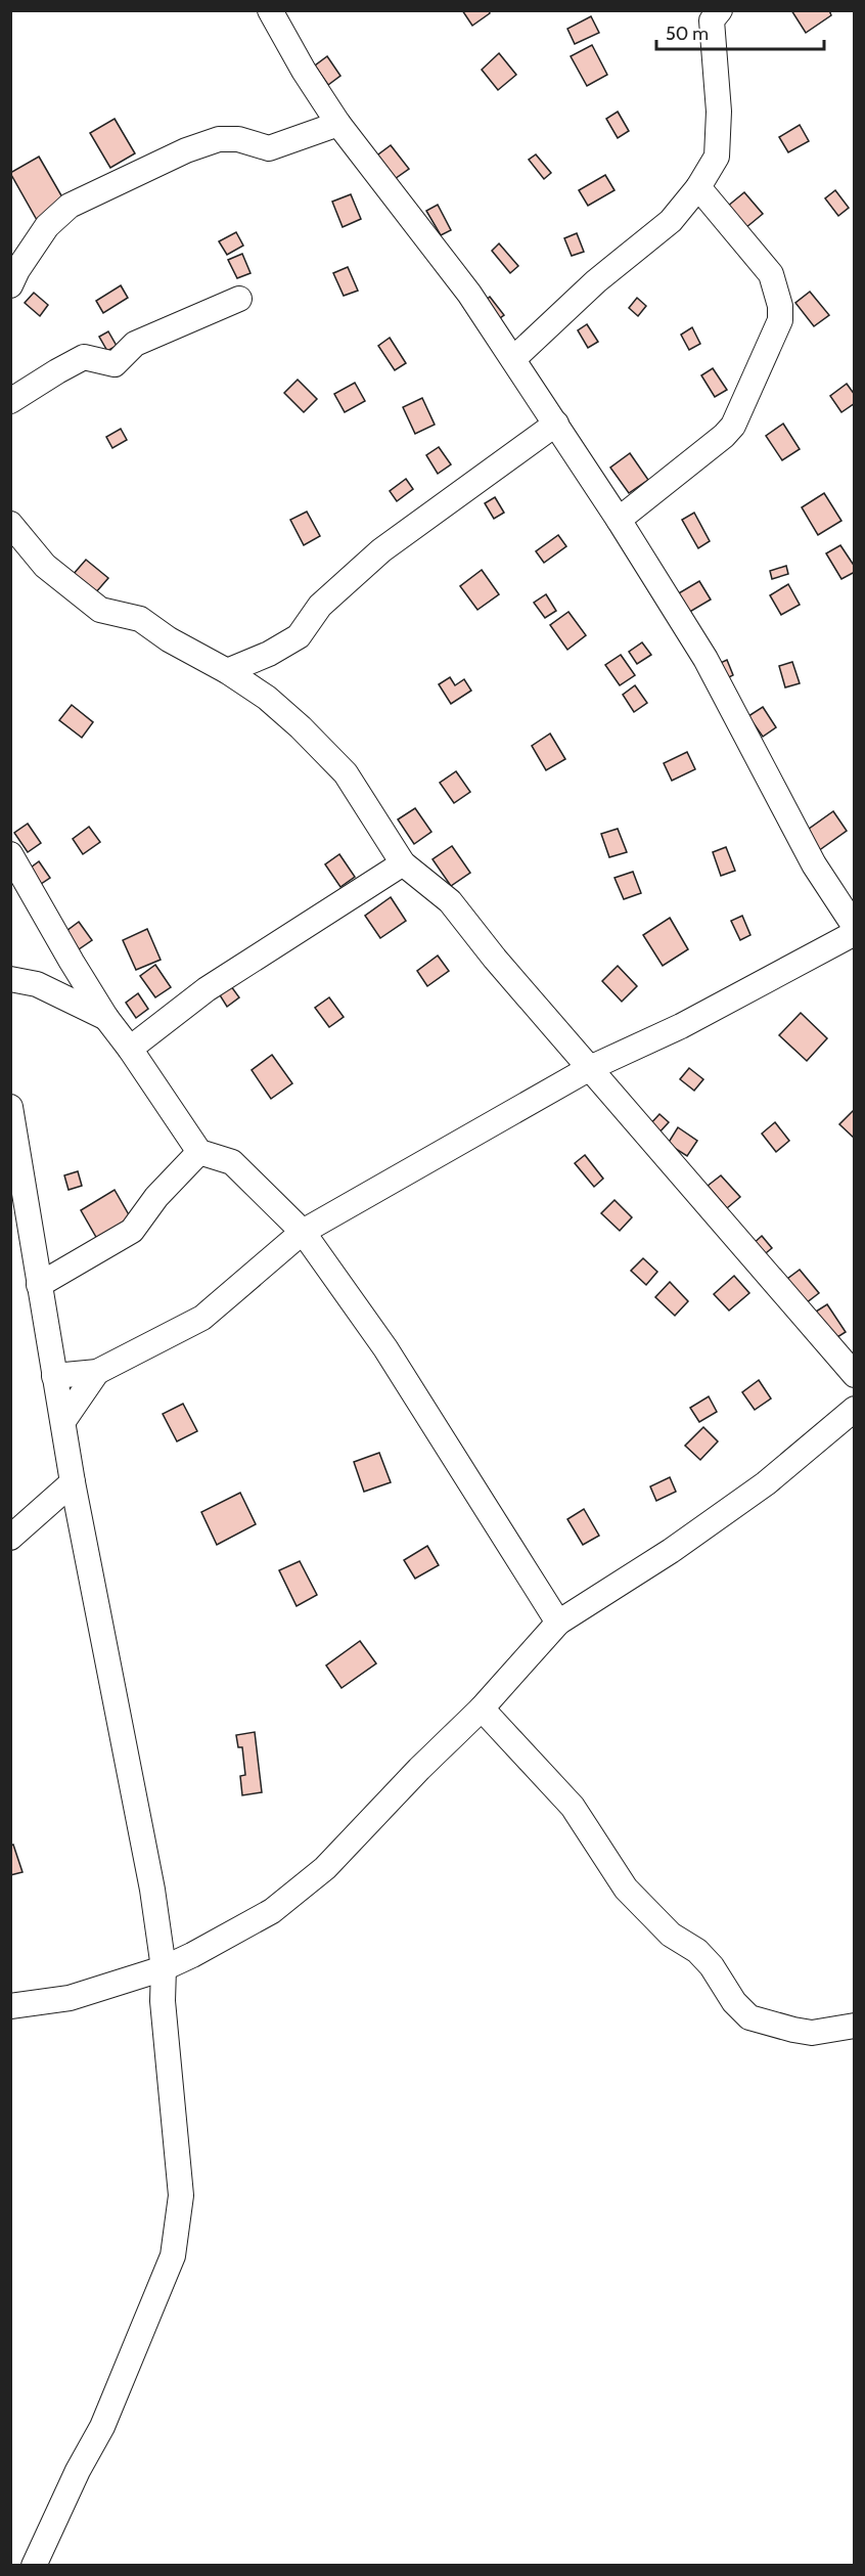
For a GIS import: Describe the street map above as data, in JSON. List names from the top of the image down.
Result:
{
  "scale_bar": "50 m"
}
